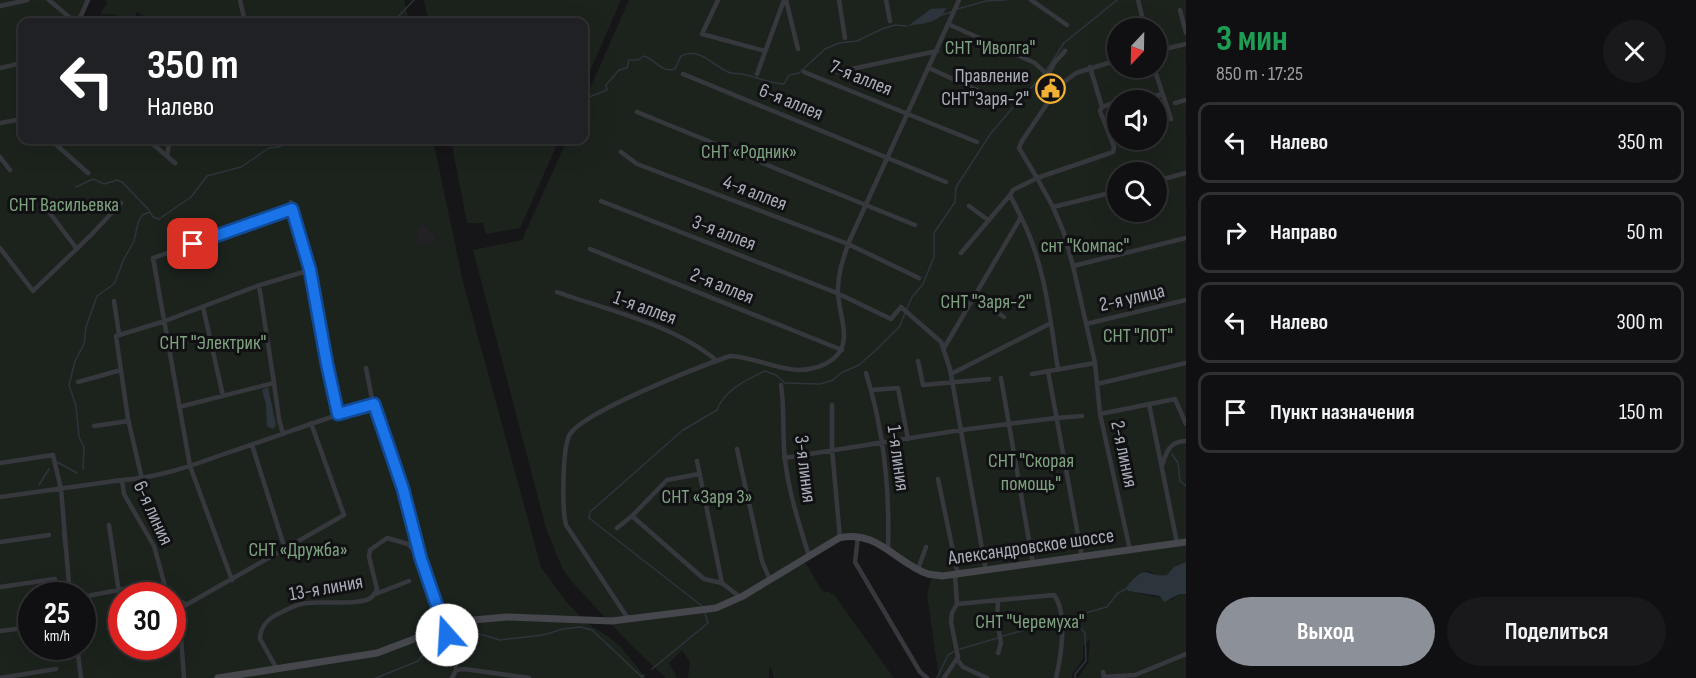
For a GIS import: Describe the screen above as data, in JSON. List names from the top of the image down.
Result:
{
  "streets": {
    "street": [
      "7-я аллея",
      "6-я аллея",
      "4-я аллея",
      "3-я аллея",
      "2-я аллея",
      "2-я улица",
      "1-я аллея",
      "2-я линия",
      "1-я линия",
      "3-я линия",
      "6-я линия",
      "Александровское шоссе",
      "13-я линия"
    ]
  },
  "crossings": [
    ["2-я улица", "2-я линия"],
    ["2-я линия", "Александровское шоссе"],
    ["1-я линия", "Александровское шоссе"]
  ],
  "parks": [
    "СНТ \"Иволга\"",
    "СНТ «Родник»",
    "СНТ Васильевка",
    "снт \"Компас\"",
    "СНТ \"Заря-2\"",
    "СНТ \"ЛОТ\"",
    "СНТ \"Электрик\"",
    "СНТ \"Скорая помощь\"",
    "СНТ «Заря 3»",
    "СНТ «Дружба»",
    "СНТ \"Черемуха\""
  ],
  "places": {
    "public building": ["Правление СНТ\"Заря-2\""]
  },
  "north": "bottom",
  "page": {
    "heading": ["3 мин", "850 m · 17:25"],
    "turn": ["350 m", "Налево"],
    "list": [
      {
        "name": "Налево",
        "value": "350 m"
      },
      {
        "name": "Направо",
        "value": "50 m"
      },
      {
        "name": "Налево",
        "value": "300 m"
      },
      {
        "name": "Пункт назначения",
        "value": "150 m"
      }
    ],
    "speed": "25 km/h",
    "limit": "30",
    "buttons": ["Выход", "Поделиться"]
  }
}
